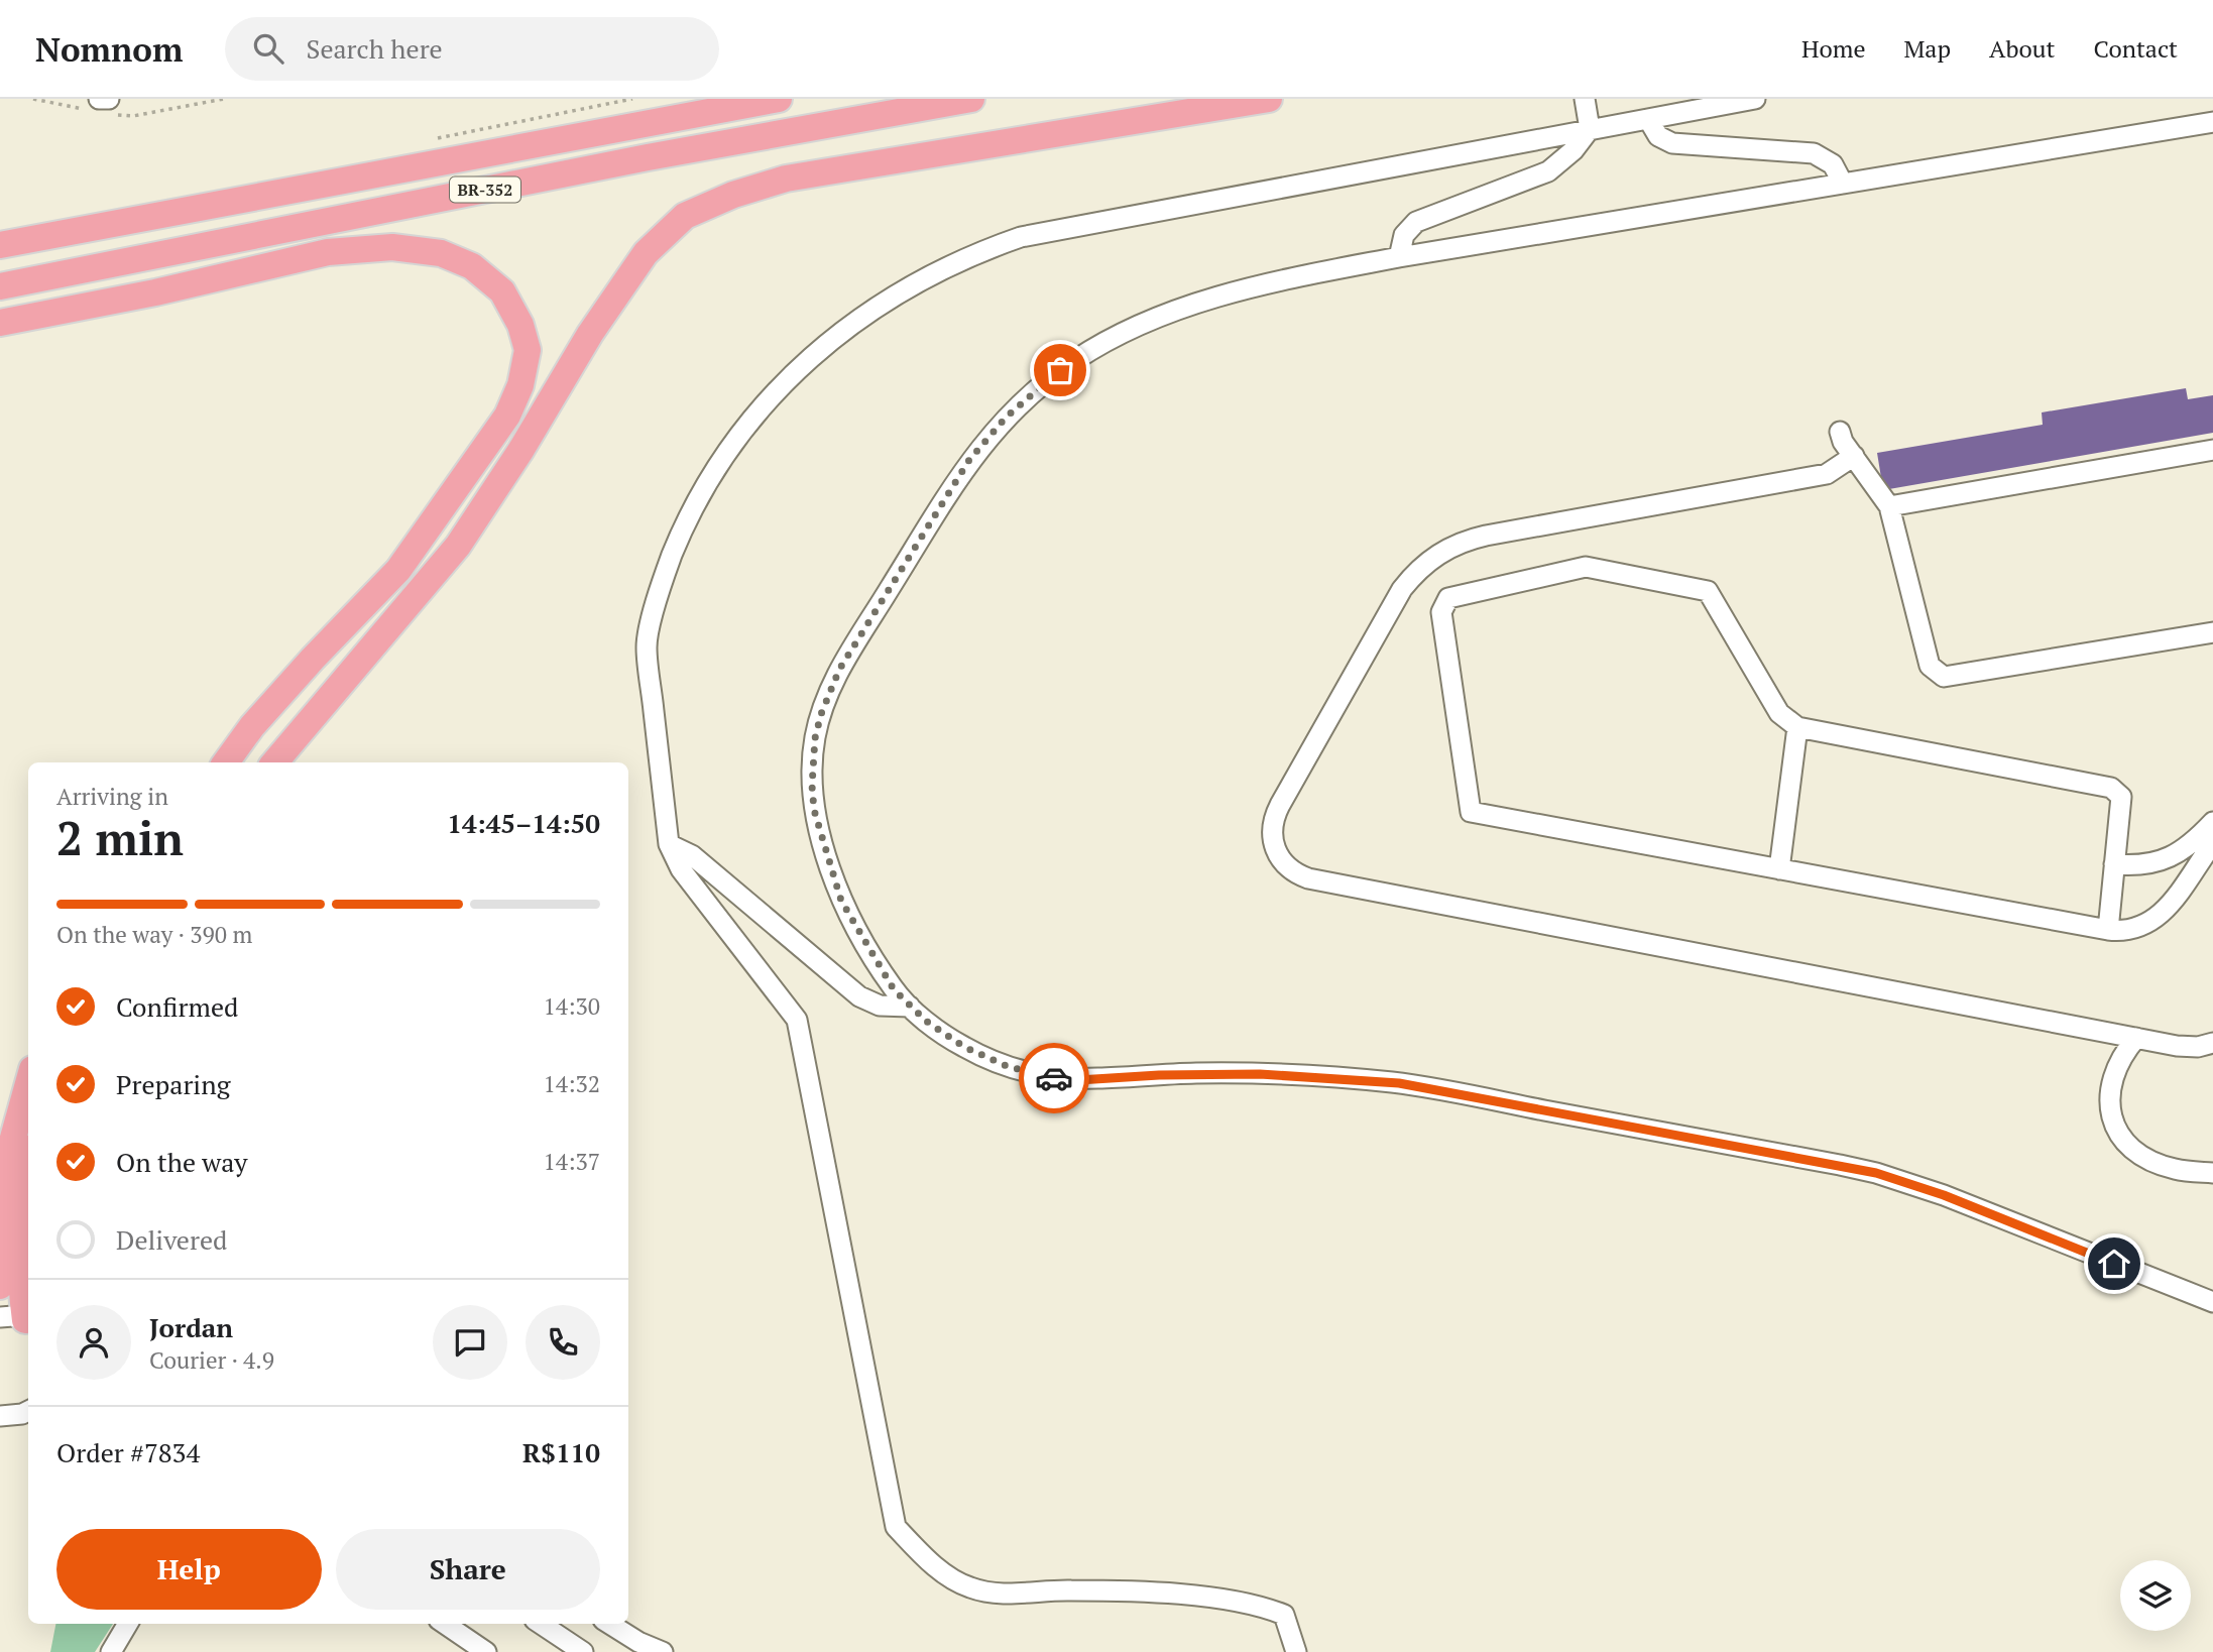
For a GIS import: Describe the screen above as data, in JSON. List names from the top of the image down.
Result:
{
  "streets": {
    "highway": ["BR-352"]
  },
  "page": {
    "header": "Nomnom",
    "search": "Search here",
    "nav": [
      "Home",
      "Map",
      "About",
      "Contact"
    ],
    "heading": ["2 min", "Arriving in", "14:45–14:50"],
    "panel": [
      "Jordan",
      "Courier · 4.9",
      "Order #7834",
      "R$110"
    ],
    "bar": "On the way · 390 m",
    "list": [
      ["Confirmed", "14:30"],
      ["Preparing", "14:32"],
      ["On the way", "14:37"],
      "Delivered"
    ],
    "buttons": ["Help", "Share"]
  }
}
